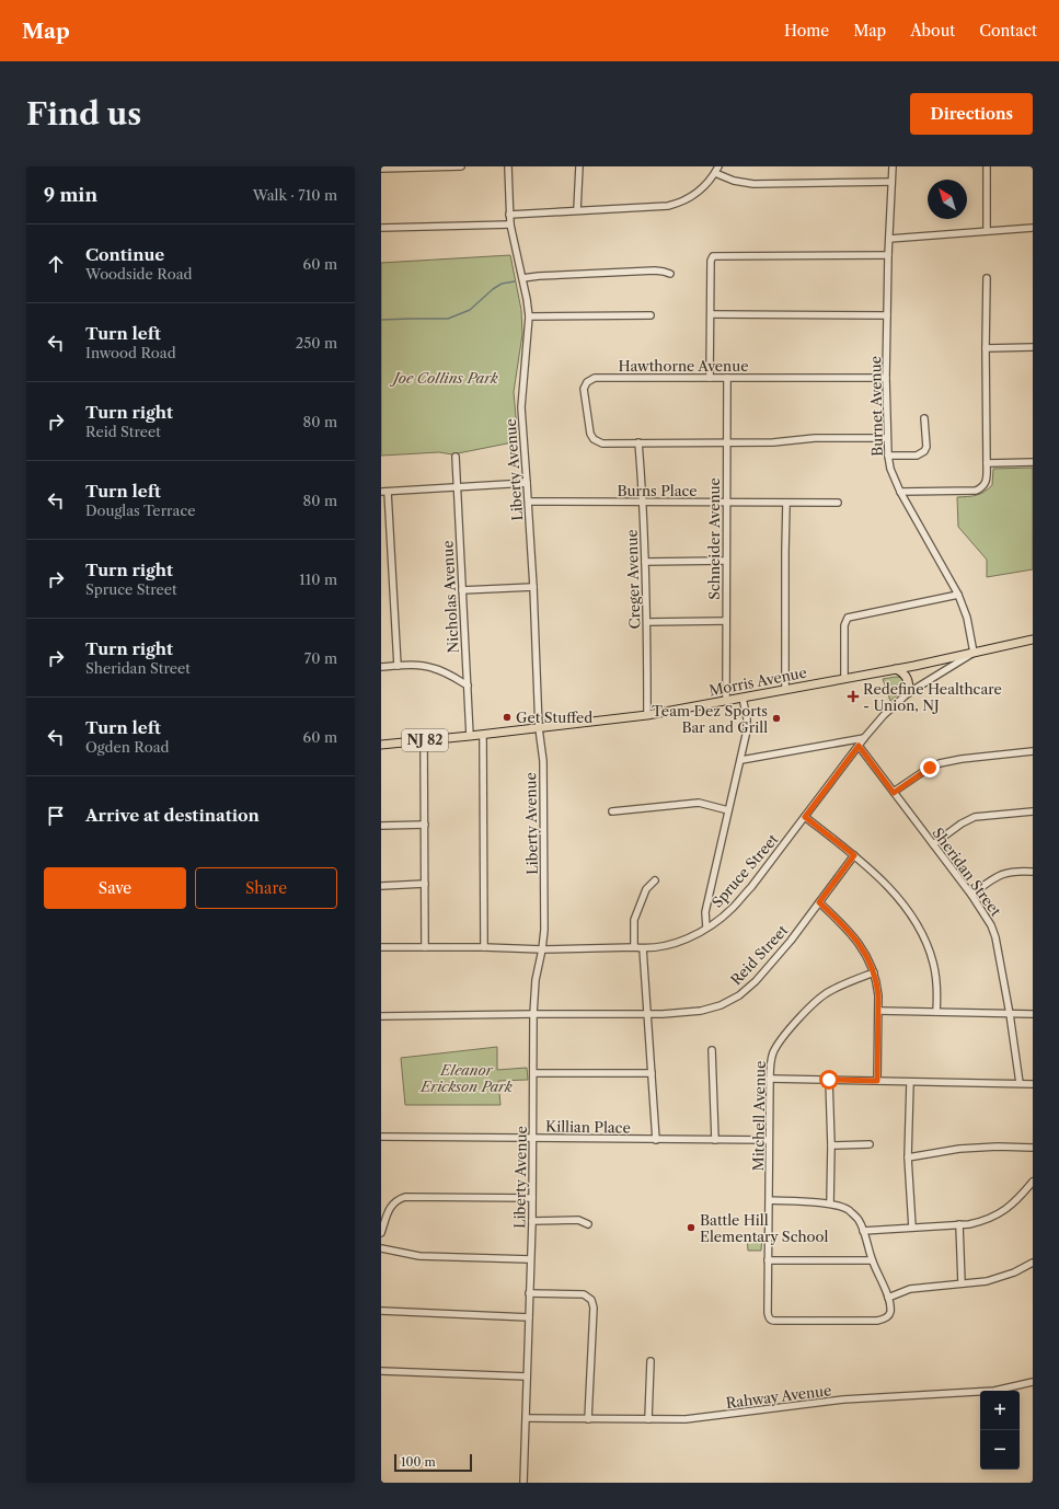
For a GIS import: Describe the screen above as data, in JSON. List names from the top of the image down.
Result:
{
  "streets": {
    "main road": ["Morris Avenue", "NJ 82"],
    "street": [
      "Hawthorne Avenue",
      "Burnet Avenue",
      "Liberty Avenue",
      "Burns Place",
      "Schneider Avenue",
      "Creger Avenue",
      "Nicholas Avenue",
      "Spruce Street",
      "Sheridan Street",
      "Reid Street",
      "Mitchell Avenue",
      "Killian Place",
      "Rahway Avenue"
    ]
  },
  "crossings": [
    ["Hawthorne Avenue", "Burnet Avenue"],
    ["Hawthorne Avenue", "Schneider Avenue"],
    ["Hawthorne Avenue", "Creger Avenue"],
    ["Burnet Avenue", "Morris Avenue"],
    ["Burnet Avenue", "Spruce Street"],
    ["Liberty Avenue", "Burns Place"],
    ["Liberty Avenue", "Morris Avenue"],
    ["Liberty Avenue", "Spruce Street"],
    ["Liberty Avenue", "Reid Street"],
    ["Liberty Avenue", "Killian Place"],
    ["Liberty Avenue", "Rahway Avenue"],
    ["Burns Place", "Schneider Avenue"],
    ["Burns Place", "Creger Avenue"],
    ["Schneider Avenue", "Morris Avenue"],
    ["Creger Avenue", "Morris Avenue"],
    ["Nicholas Avenue", "Morris Avenue"],
    ["Morris Avenue", "Spruce Street"],
    ["Spruce Street", "Sheridan Street"],
    ["Mitchell Avenue", "Killian Place"]
  ],
  "parks": ["Joe Collins Park", "Eleanor Erickson Park"],
  "places": {
    "health": ["Redefine Healthcare - Union, NJ"],
    "other": ["Get Stuffed", "Team Dez Sports Bar and Grill", "Battle Hill Elementary School"]
  },
  "scale_bar": "100 m",
  "north": "top left",
  "page": {
    "header": "Map",
    "nav": [
      "Home",
      "Map",
      "About",
      "Contact"
    ],
    "buttons": [
      "Directions",
      ["Save", "Share"]
    ],
    "title": "Find us",
    "heading": ["9 min", "Walk · 710 m"],
    "list": [
      ["Continue", "Woodside Road", "60 m"],
      ["Turn left", "Inwood Road", "250 m"],
      ["Turn right", "Reid Street", "80 m"],
      ["Turn left", "Douglas Terrace", "80 m"],
      ["Turn right", "Spruce Street", "110 m"],
      ["Turn right", "Sheridan Street", "70 m"],
      ["Turn left", "Ogden Road", "60 m"],
      "Arrive at destination"
    ],
    "map_buttons": ["+", "−"],
    "scale": "100 m"
  }
}
